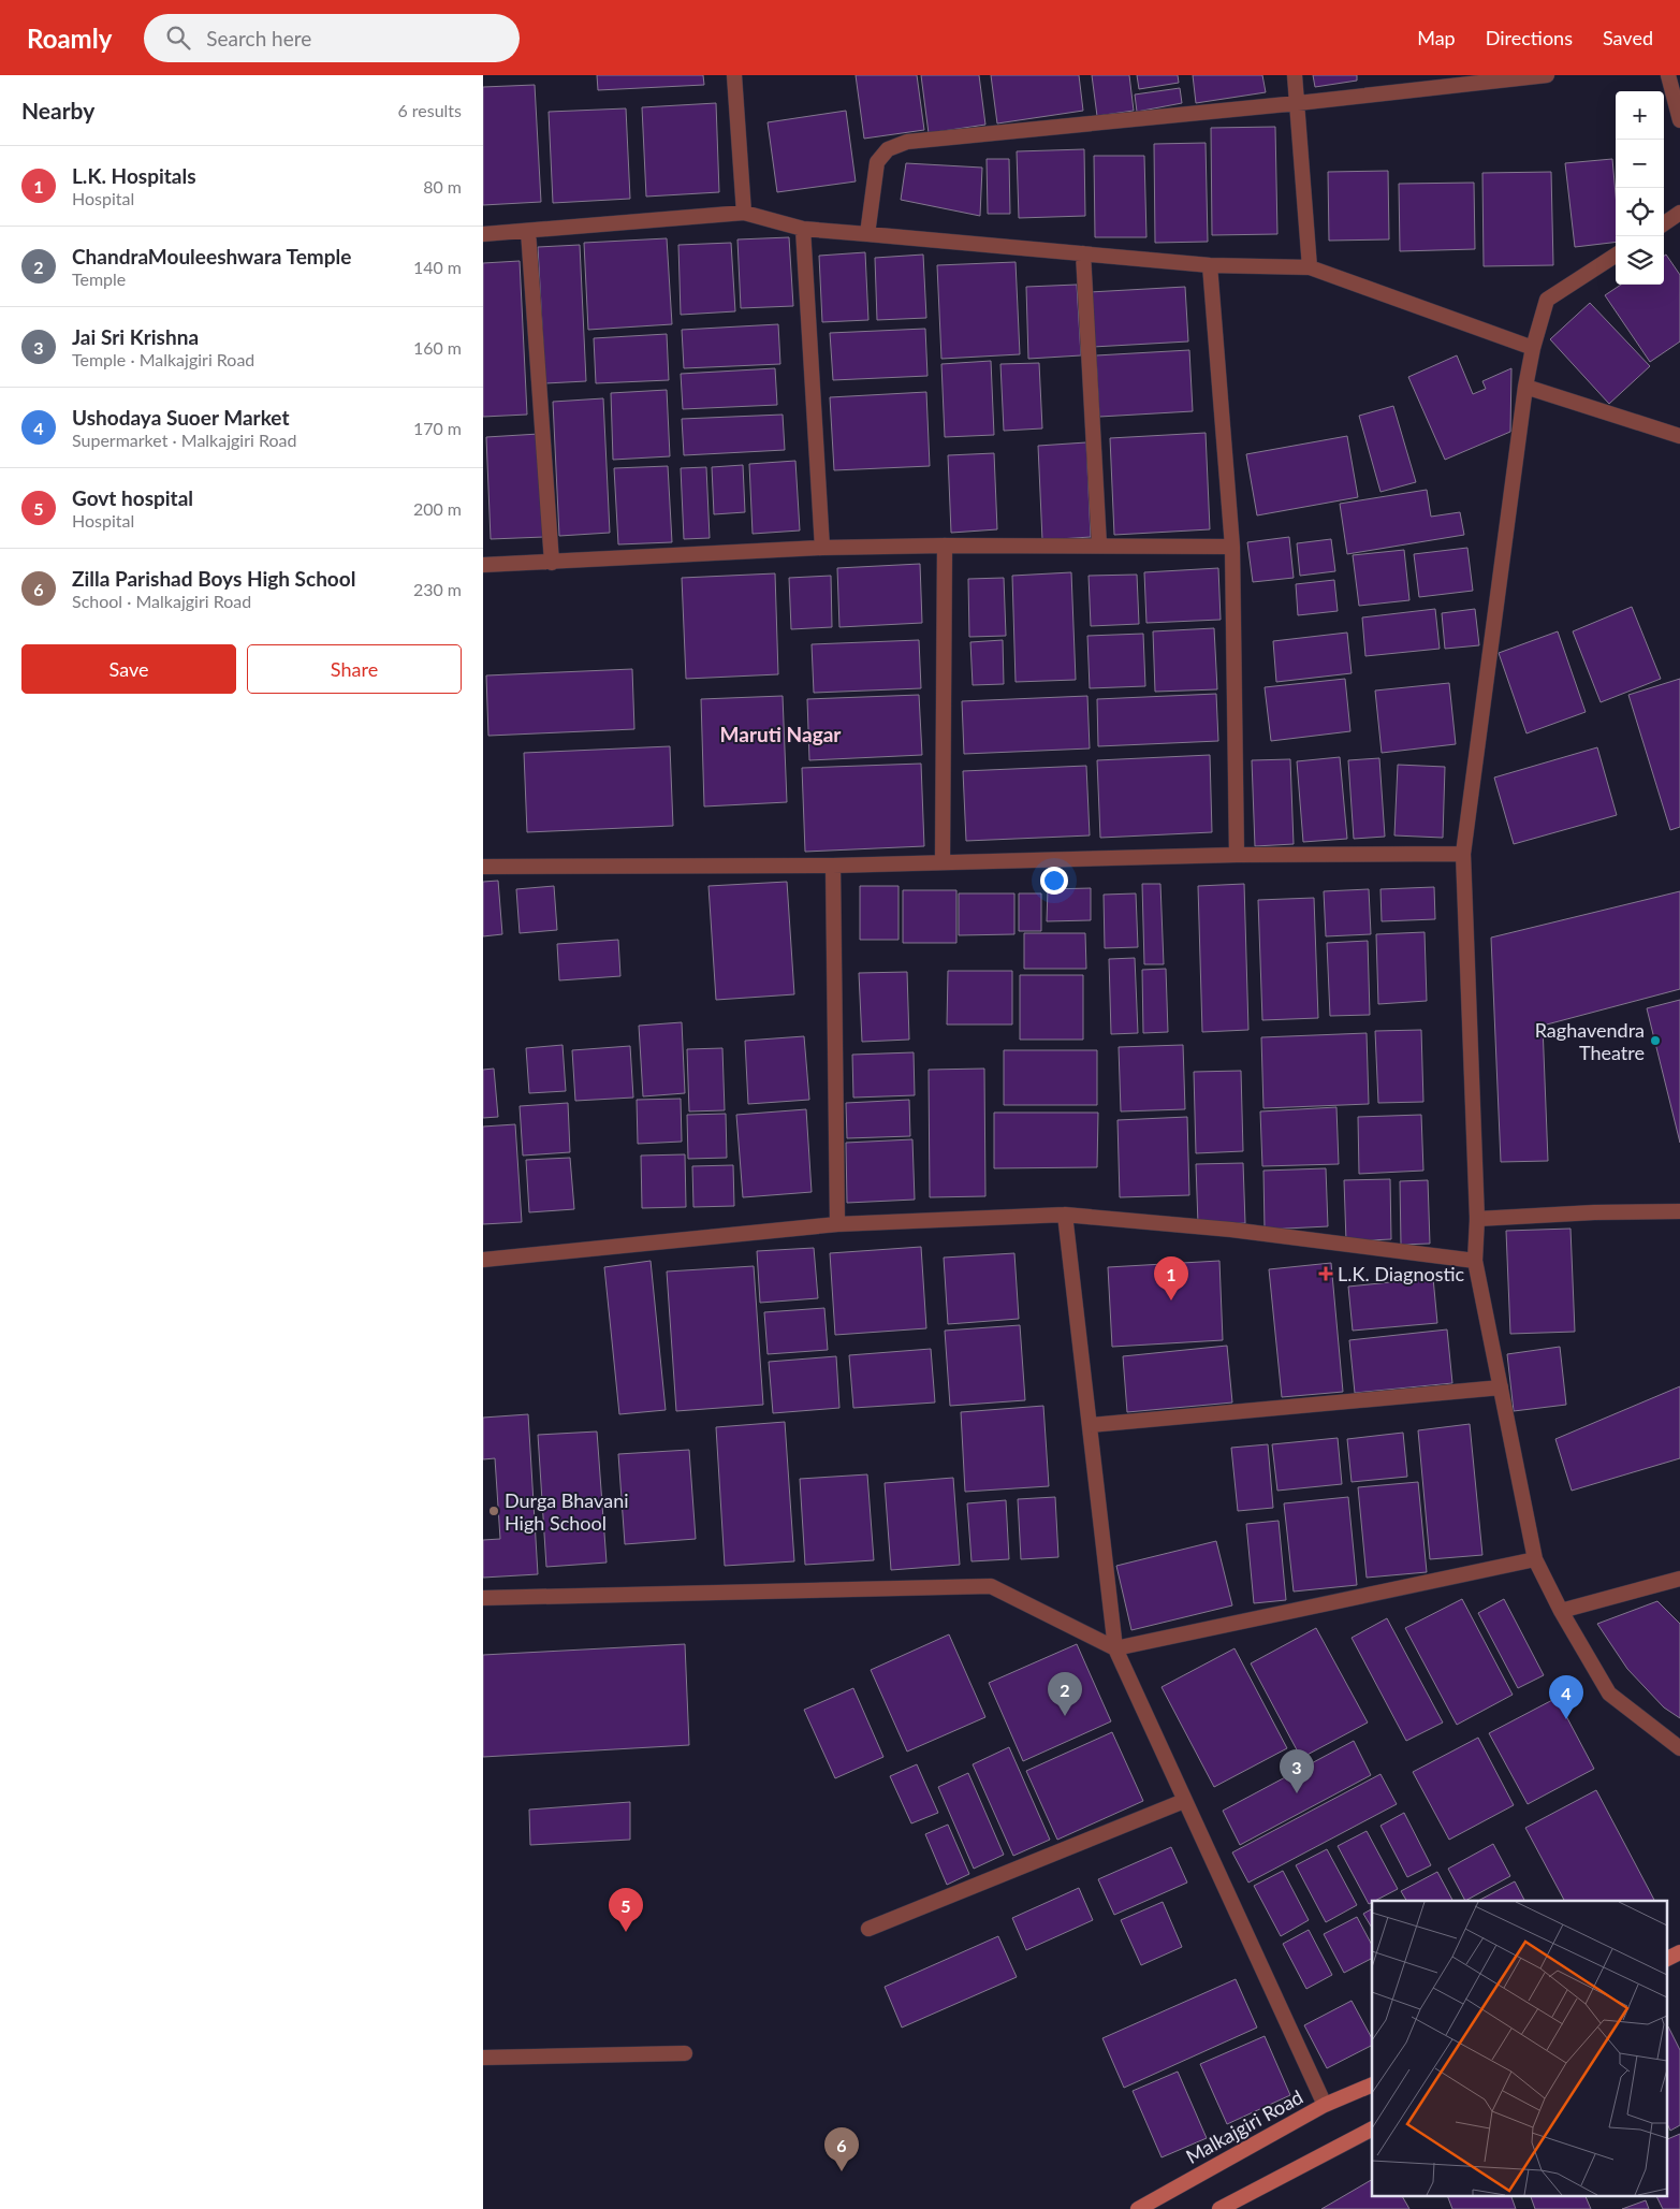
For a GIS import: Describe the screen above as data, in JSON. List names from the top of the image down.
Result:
{
  "streets": {
    "main road": ["Malkajgiri Road"]
  },
  "districts": ["Maruti Nagar"],
  "places": {
    "other": ["Raghavendra Theatre", "Durga Bhavani High School"],
    "health": ["L.K. Diagnostic"]
  },
  "page": {
    "header": "Roamly",
    "search": "Search here",
    "nav": ["Map", "Directions", "Saved"],
    "heading": ["Nearby", "6 results"],
    "map_buttons": ["+", "−"],
    "list": [
      {
        "mark": "1",
        "name": "L.K. Hospitals",
        "note": "Hospital",
        "value": "80 m"
      },
      {
        "mark": "2",
        "name": "ChandraMouleeshwara Temple",
        "note": "Temple",
        "value": "140 m"
      },
      {
        "mark": "3",
        "name": "Jai Sri Krishna",
        "note": "Temple · Malkajgiri Road",
        "value": "160 m"
      },
      {
        "mark": "4",
        "name": "Ushodaya Suoer Market",
        "note": "Supermarket · Malkajgiri Road",
        "value": "170 m"
      },
      {
        "mark": "5",
        "name": "Govt hospital",
        "note": "Hospital",
        "value": "200 m"
      },
      {
        "mark": "6",
        "name": "Zilla Parishad Boys High School",
        "note": "School · Malkajgiri Road",
        "value": "230 m"
      }
    ],
    "buttons": ["Save", "Share"],
    "pins": [
      "1",
      "2",
      "4",
      "3",
      "5",
      "6"
    ]
  }
}
